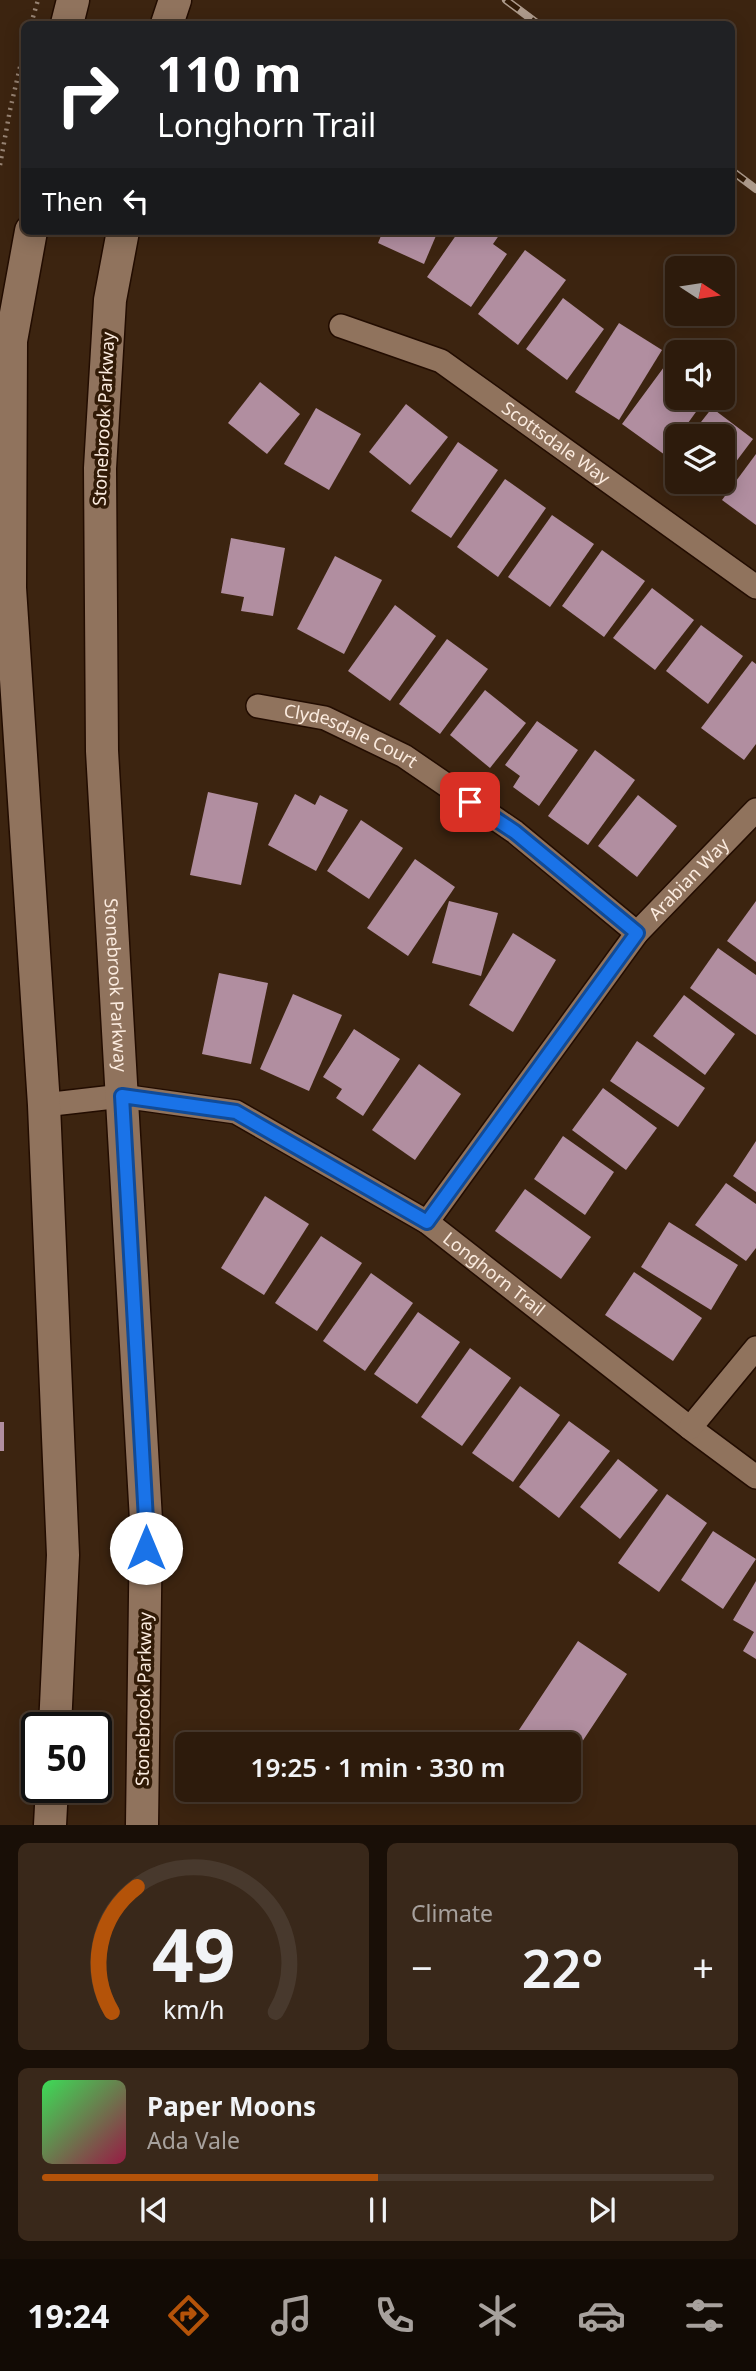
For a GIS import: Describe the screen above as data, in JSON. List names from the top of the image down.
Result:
{
  "streets": {
    "main road": ["Stonebrook Parkway"],
    "street": [
      "Scottsdale Way",
      "Clydesdale Court",
      "Arabian Way",
      "Longhorn Trail"
    ]
  },
  "crossings": [
    ["Stonebrook Parkway", "Longhorn Trail"],
    ["Clydesdale Court", "Arabian Way"],
    ["Arabian Way", "Longhorn Trail"]
  ],
  "north": "right",
  "page": {
    "turn": ["110 m", "Longhorn Trail"],
    "then": "Then",
    "limit": "50",
    "trip": "19:25 · 1 min · 330 m",
    "tile": "Climate",
    "heat": ["−", "22°", "+"],
    "song": ["Paper Moons", "Ada Vale"],
    "tabs": "19:24",
    "gauge": ["49", "km/h"]
  }
}
